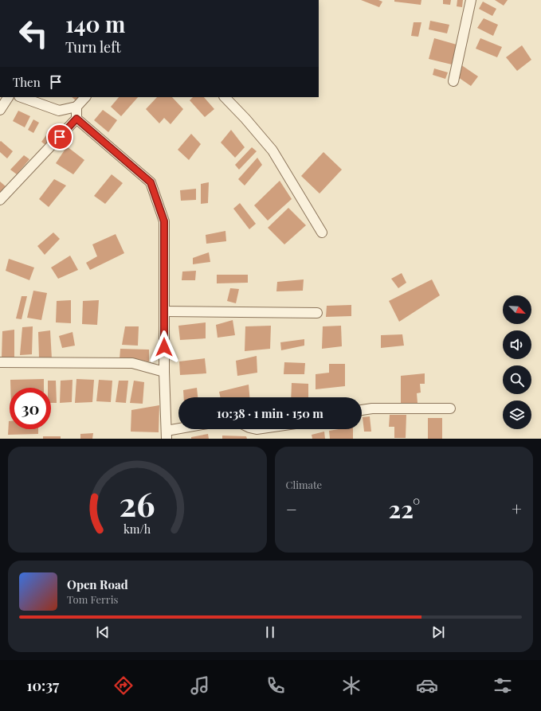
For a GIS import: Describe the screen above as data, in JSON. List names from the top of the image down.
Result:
{
  "north": "bottom right",
  "page": {
    "turn": ["140 m", "Turn left"],
    "then": "Then",
    "limit": "30",
    "trip": "10:38 · 1 min · 150 m",
    "tile": "Climate",
    "heat": ["−", "22°", "+"],
    "song": ["Open Road", "Tom Ferris"],
    "tabs": "10:37",
    "gauge": ["26", "km/h"]
  }
}
